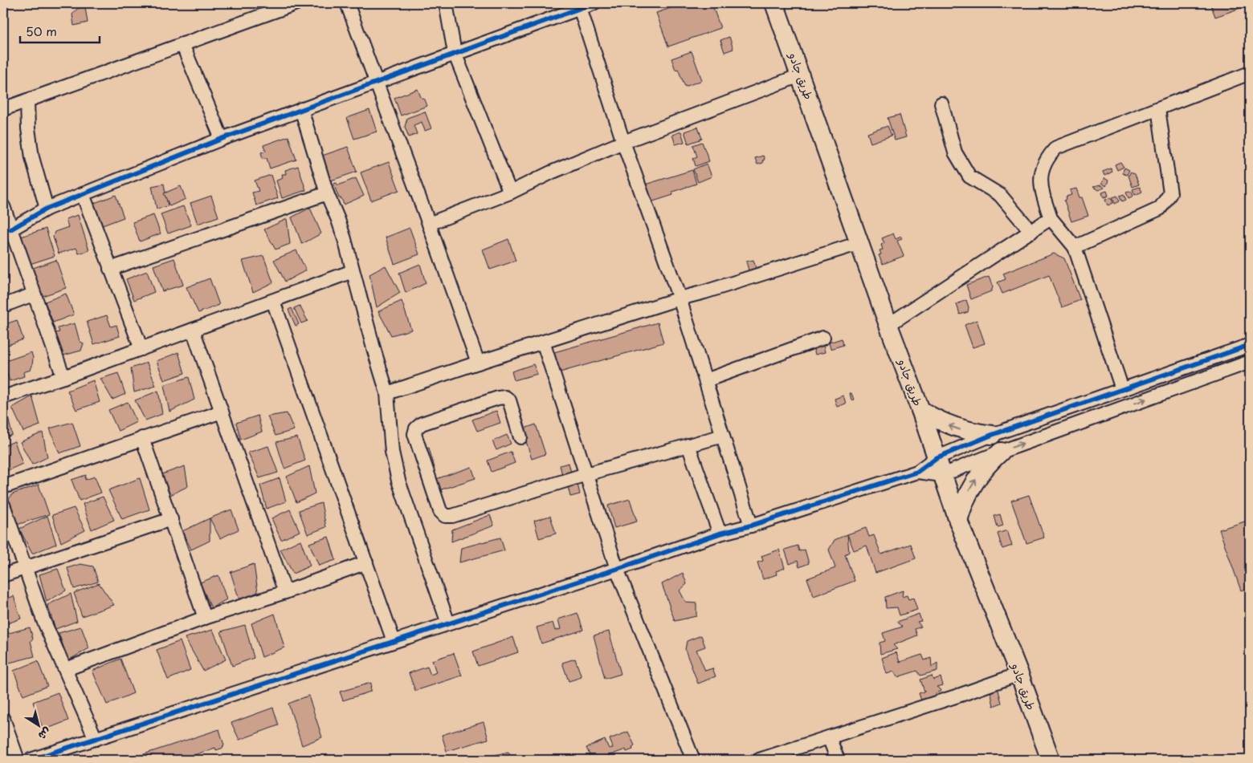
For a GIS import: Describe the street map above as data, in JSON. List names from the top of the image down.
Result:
{
  "streets": {
    "highway": ["طريق جادو"]
  },
  "scale_bar": "50 m",
  "north": "bottom right"
}
